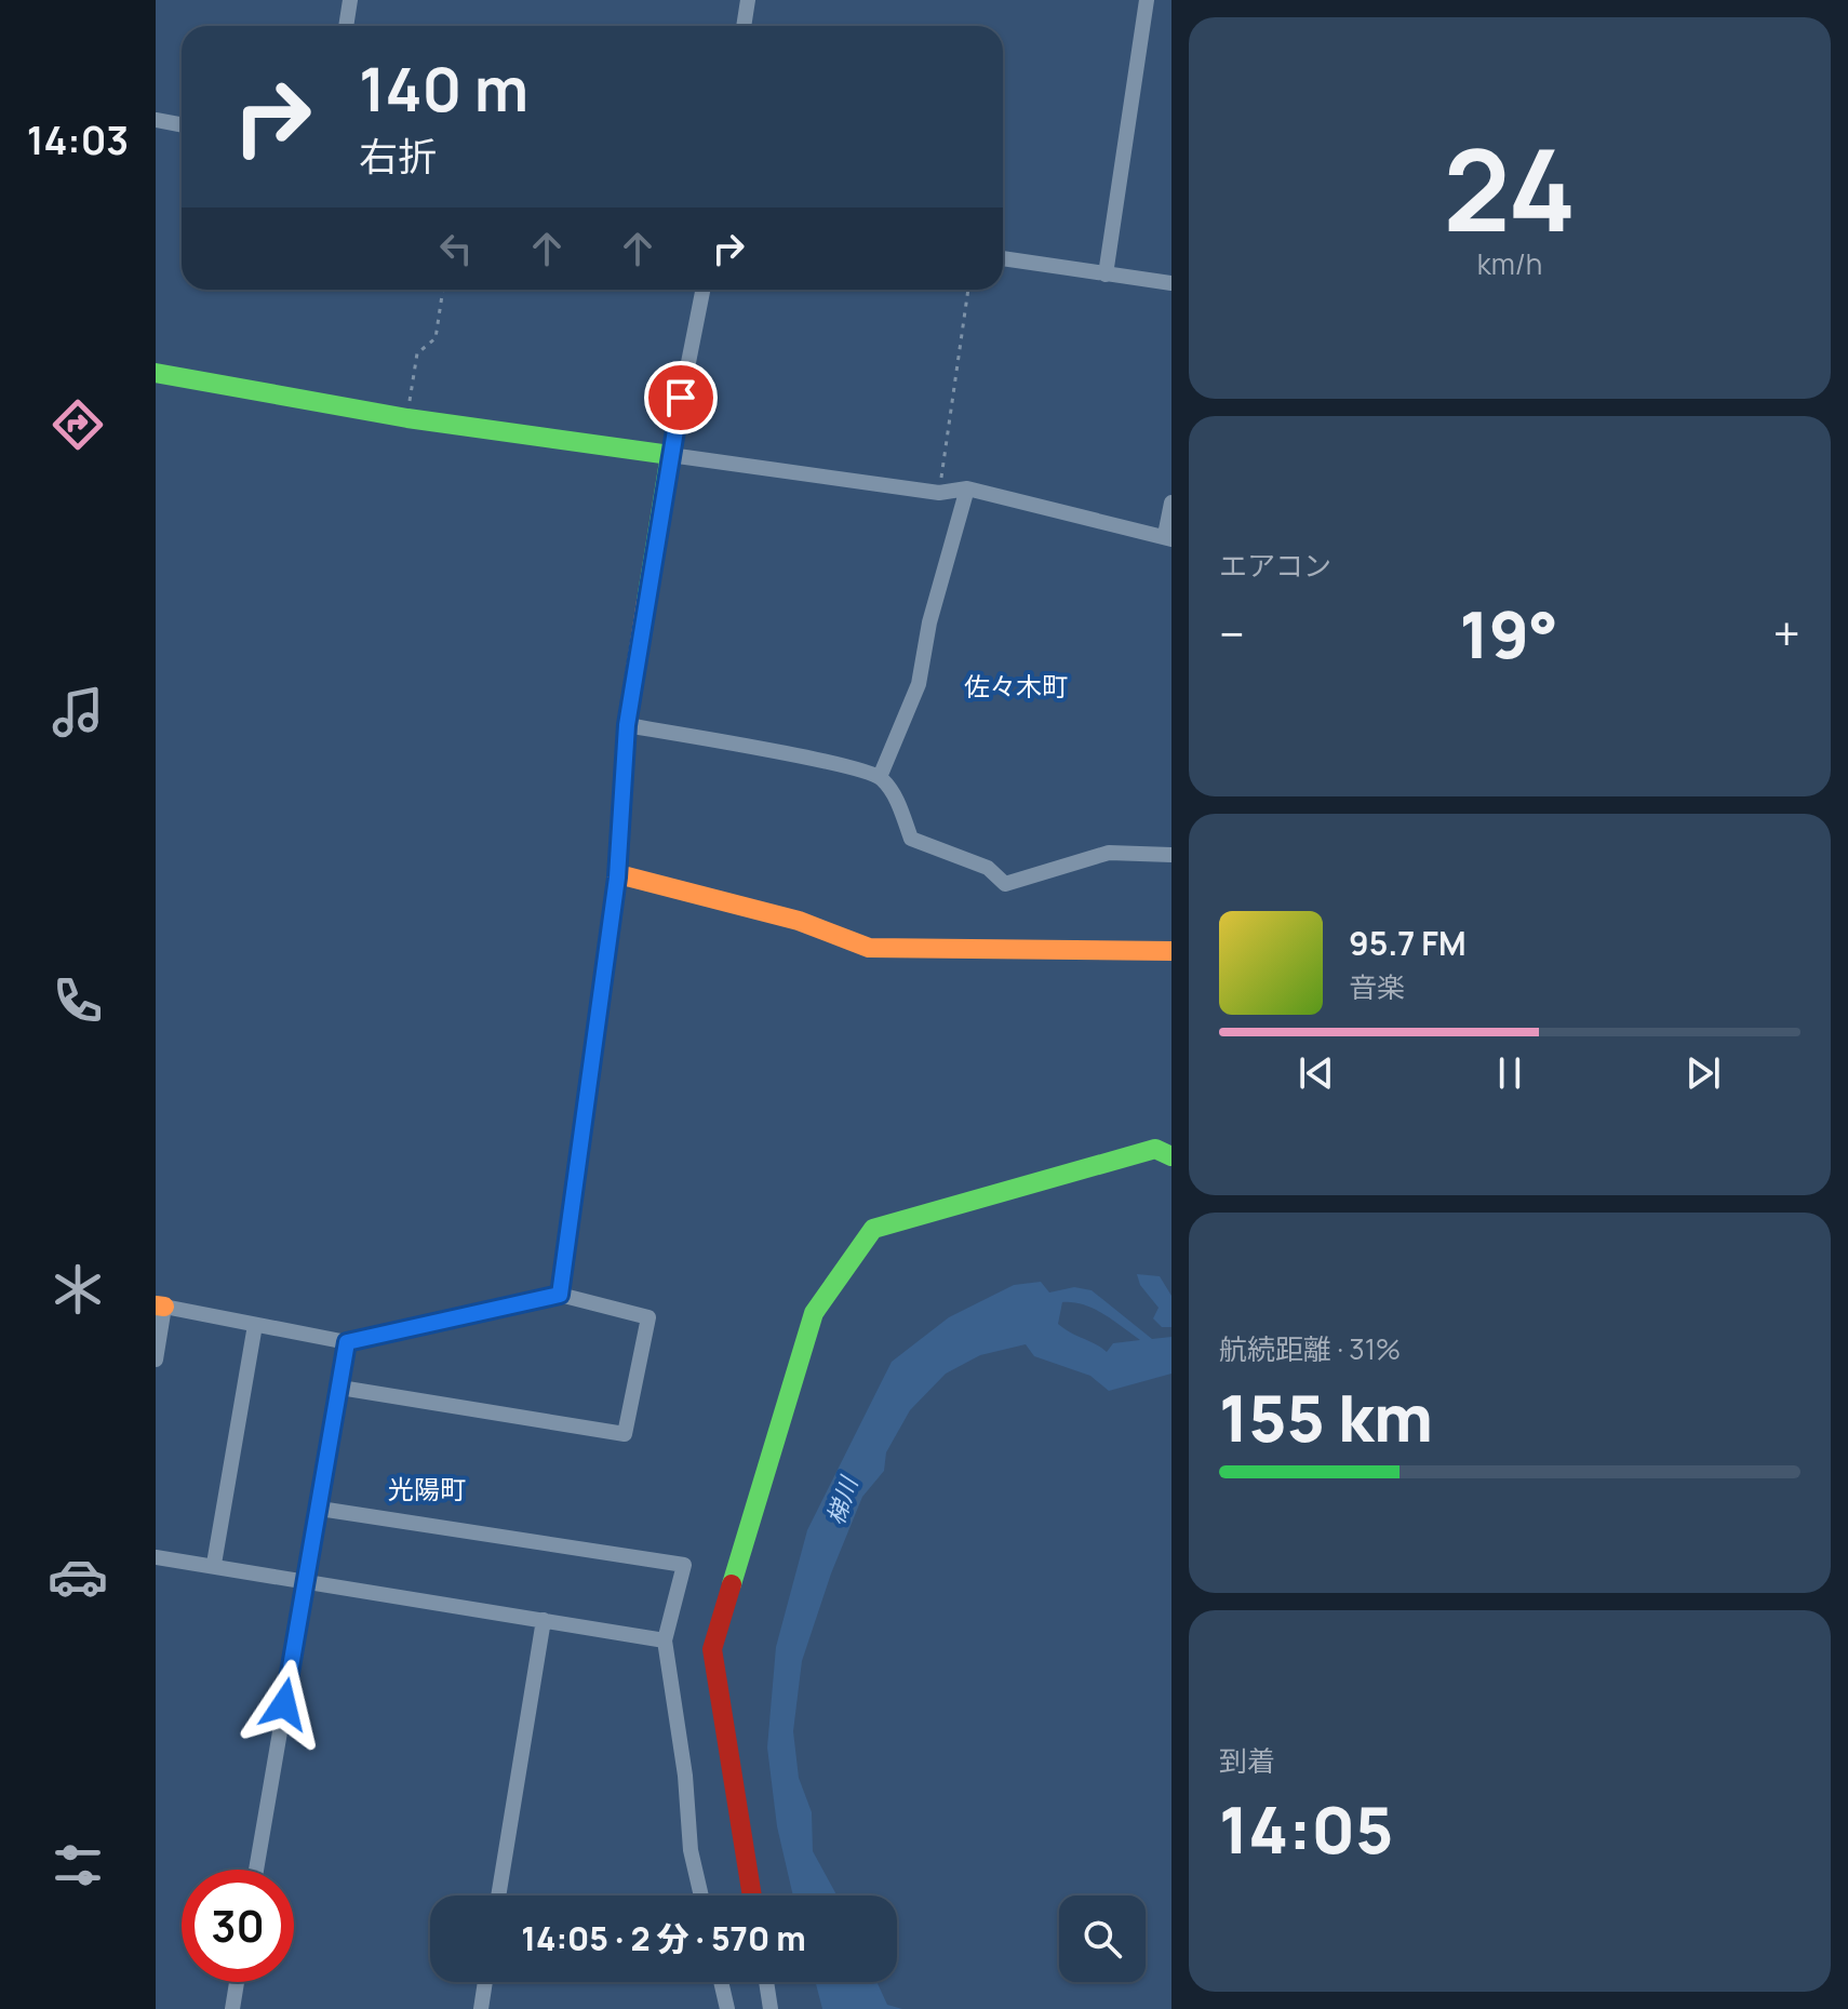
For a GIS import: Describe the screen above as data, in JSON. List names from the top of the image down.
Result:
{
  "districts": ["佐々木町", "光陽町"],
  "water": ["梯川"],
  "page": {
    "tabs": "14:03",
    "tile": [
      ["24", "km/h"],
      "エアコン",
      ["航続距離 · 31%", "155 km"],
      ["到着", "14:05"]
    ],
    "turn": ["140 m", "右折"],
    "heat": ["−", "19°", "+"],
    "song": ["95.7 FM", "音楽"],
    "limit": "30",
    "trip": "14:05 · 2 分 · 570 m"
  }
}
